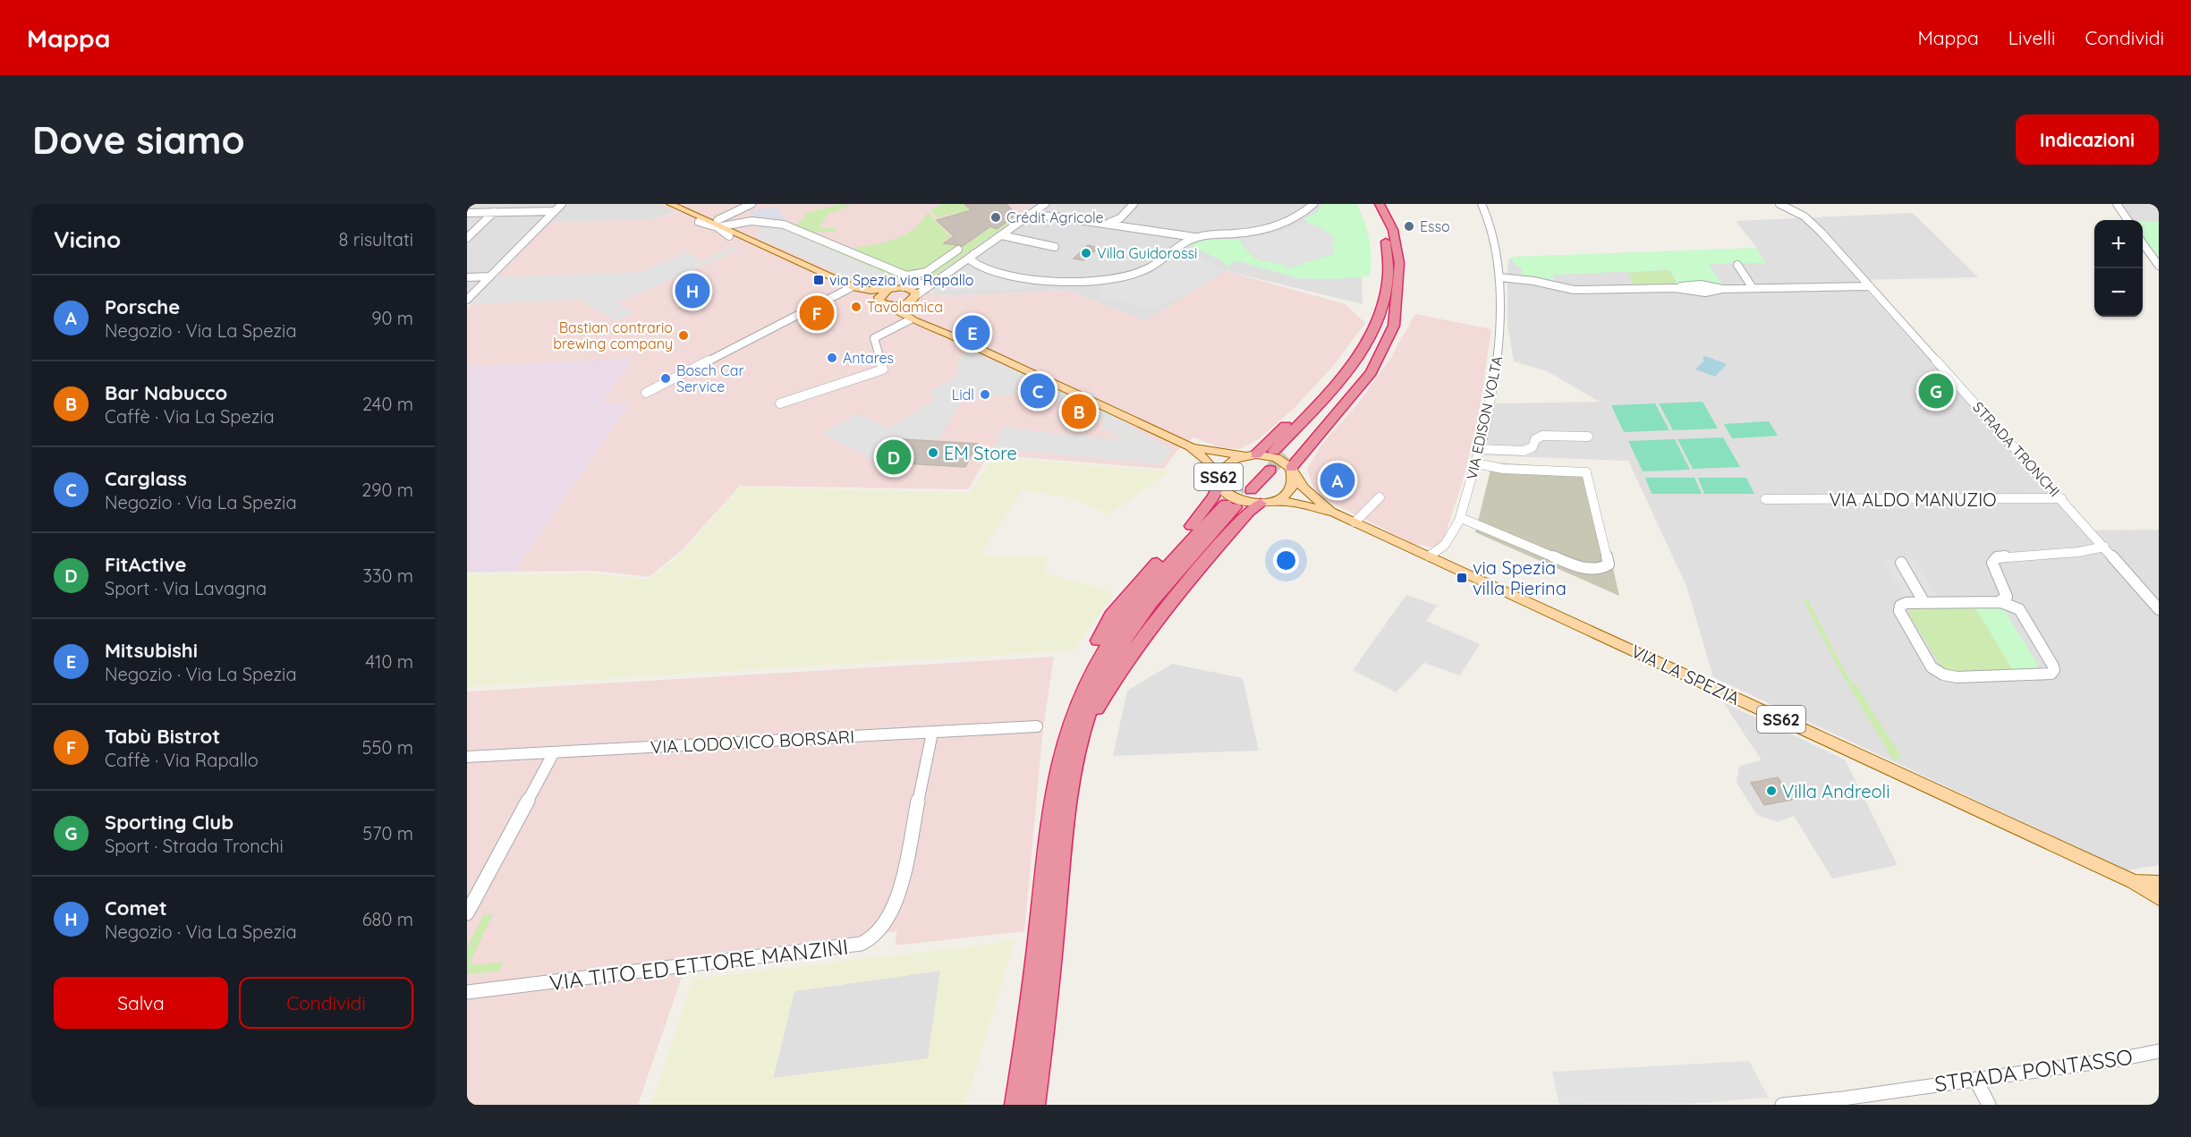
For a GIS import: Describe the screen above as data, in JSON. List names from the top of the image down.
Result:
{
  "streets": {
    "main road": ["SS62", "VIA LA SPEZIA"],
    "street": [
      "VIA EDISON VOLTA",
      "STRADA TRONCHI",
      "VIA ALDO MANUZIO",
      "VIA LODOVICO BORSARI",
      "VIA TITO ED ETTORE MANZINI",
      "STRADA PONTASSO"
    ]
  },
  "crossings": [
    ["VIA EDISON VOLTA", "VIA LA SPEZIA"],
    ["STRADA TRONCHI", "VIA ALDO MANUZIO"],
    ["SS62", "VIA LA SPEZIA"],
    ["VIA LODOVICO BORSARI", "VIA TITO ED ETTORE MANZINI"]
  ],
  "places": {
    "other": [
      "Crédit Agricole",
      "Esso",
      "Villa Guidorossi",
      "Tavolamica",
      "Bastian contrario brewing company",
      "Antares",
      "Bosch Car Service",
      "Lidl",
      "EM Store",
      "Villa Andreoli"
    ],
    "transit": ["via Spezia via Rapallo", "via Spezia villa Pierina"]
  },
  "page": {
    "header": "Mappa",
    "nav": ["Mappa", "Livelli", "Condividi"],
    "buttons": [
      "Indicazioni",
      ["Salva", "Condividi"]
    ],
    "title": "Dove siamo",
    "heading": ["Vicino", "8 risultati"],
    "map_buttons": ["+", "−"],
    "pins": [
      "H",
      "F",
      "E",
      "C",
      "G",
      "B",
      "D",
      "A"
    ],
    "list": [
      {
        "mark": "A",
        "name": "Porsche",
        "note": "Negozio · Via La Spezia",
        "value": "90 m"
      },
      {
        "mark": "B",
        "name": "Bar Nabucco",
        "note": "Caffè · Via La Spezia",
        "value": "240 m"
      },
      {
        "mark": "C",
        "name": "Carglass",
        "note": "Negozio · Via La Spezia",
        "value": "290 m"
      },
      {
        "mark": "D",
        "name": "FitActive",
        "note": "Sport · Via Lavagna",
        "value": "330 m"
      },
      {
        "mark": "E",
        "name": "Mitsubishi",
        "note": "Negozio · Via La Spezia",
        "value": "410 m"
      },
      {
        "mark": "F",
        "name": "Tabù Bistrot",
        "note": "Caffè · Via Rapallo",
        "value": "550 m"
      },
      {
        "mark": "G",
        "name": "Sporting Club",
        "note": "Sport · Strada Tronchi",
        "value": "570 m"
      },
      {
        "mark": "H",
        "name": "Comet",
        "note": "Negozio · Via La Spezia",
        "value": "680 m"
      }
    ]
  }
}
